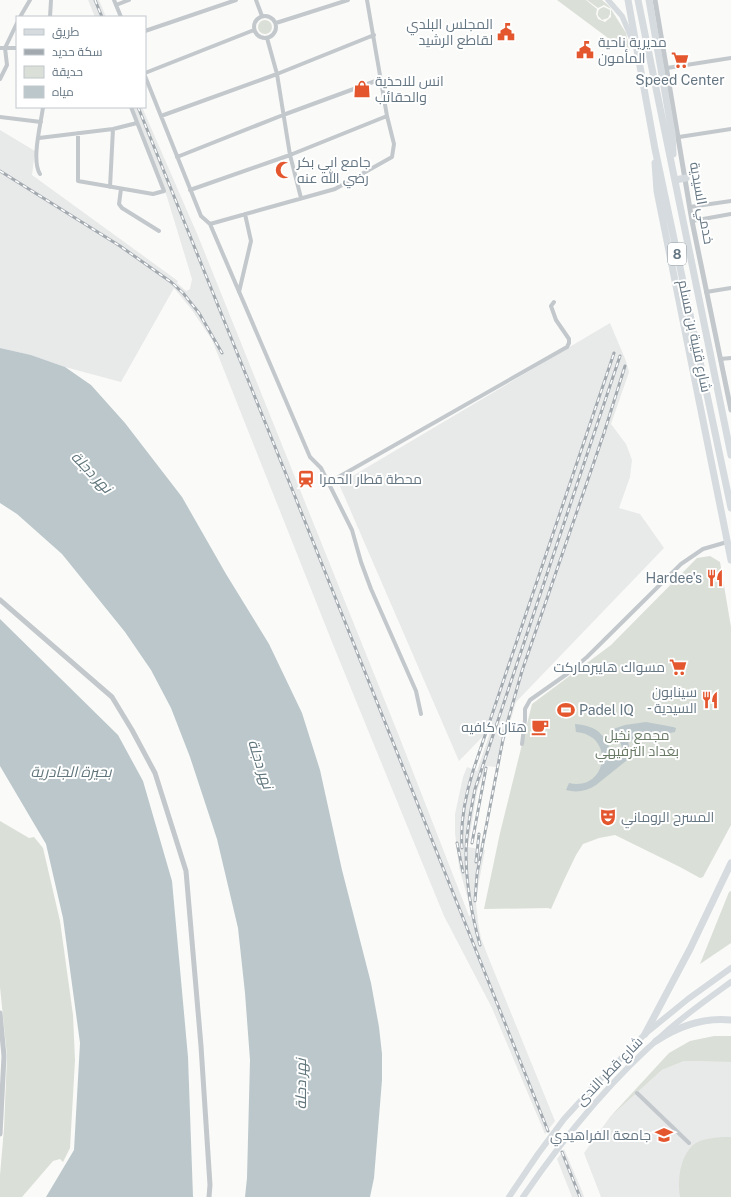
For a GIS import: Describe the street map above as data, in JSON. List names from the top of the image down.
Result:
{
  "streets": {
    "highway": ["8", "شارع قتيبة بن مسلم"],
    "main road": ["شارع قطر الندى"],
    "street": ["خدمي السيدية"]
  },
  "water": ["نهر دجلة", "بحيرة الجادرية"],
  "parks": ["مجمع نخيل بغداد الترفيهي"],
  "places": {
    "public building": ["المجلس البلدي لقاطع الرشيد", "مديرية ناحية المأمون"],
    "supermarket": ["Speed Center", "مسواك هايبرماركت"],
    "shop": ["انس للاحذية والحقائب"],
    "mosque": ["جامع ابي بكر رضي الله عنه"],
    "station": ["محطة قطار الحمرا"],
    "restaurant": ["Hardee's", "سينابون - السيدية"],
    "sports": ["Padel IQ"],
    "cafe": ["هتان كافيه"],
    "theatre": ["المسرح الروماني"],
    "school or university": ["جامعة الفراهيدي"]
  },
  "legend": [
    "طريق",
    "سكة حديد",
    "حديقة",
    "مياه"
  ]
}
